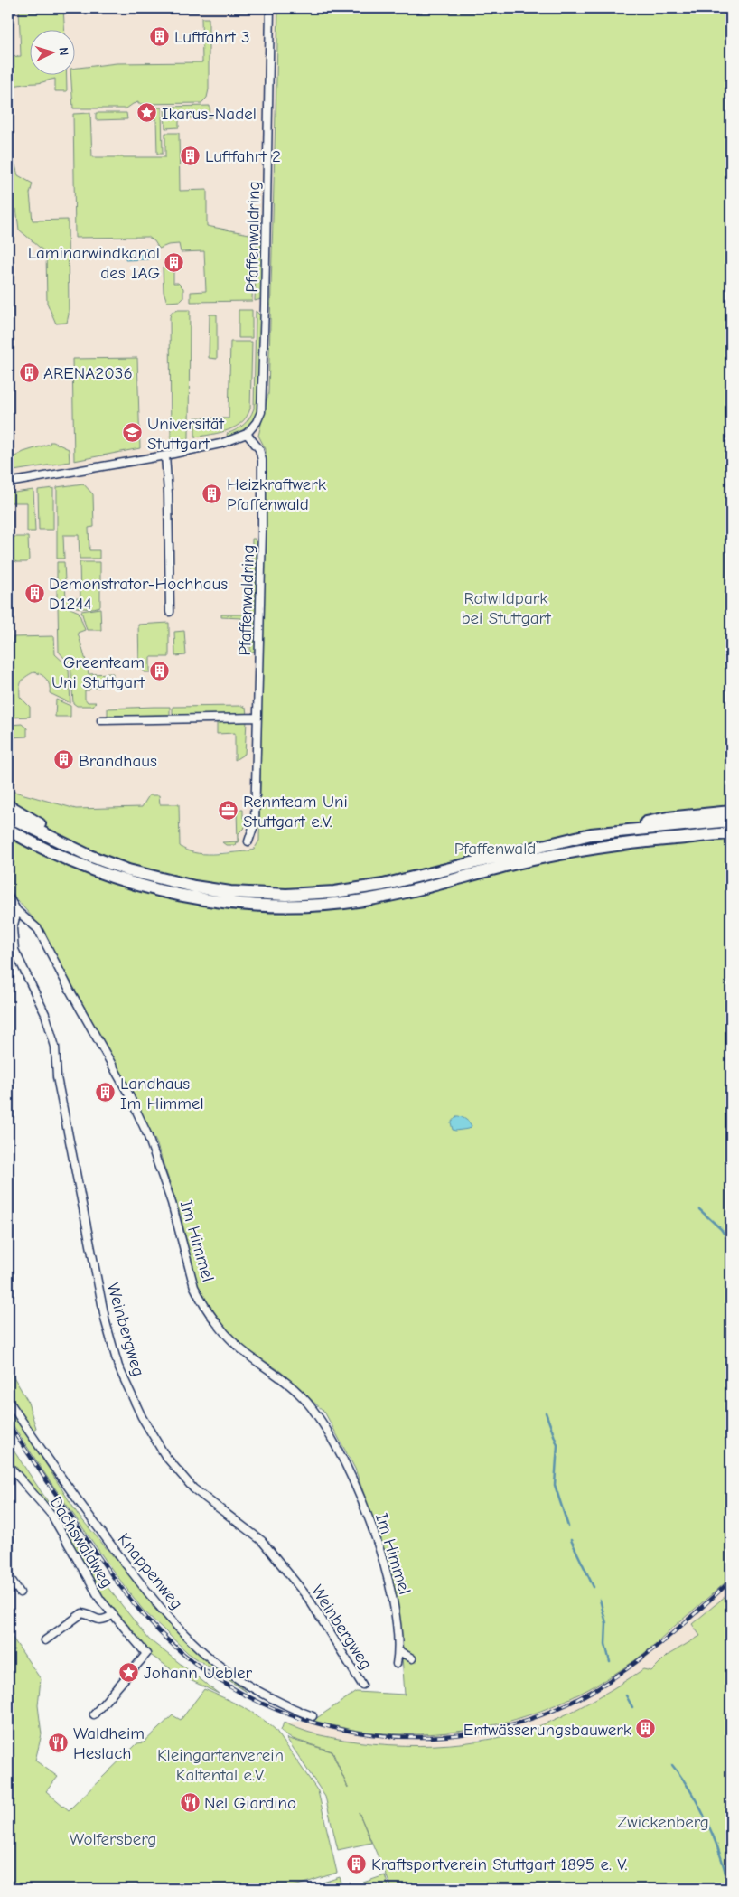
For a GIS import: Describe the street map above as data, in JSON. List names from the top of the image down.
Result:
{
  "streets": {
    "street": [
      "Pfaffenwaldring",
      "Im Himmel",
      "Weinbergweg",
      "Dachswaldweg",
      "Knappenweg"
    ]
  },
  "crossings": [
    ["Im Himmel", "Weinbergweg"]
  ],
  "parks": [
    "Rotwildpark bei Stuttgart",
    "Pfaffenwald",
    "Kleingartenverein Kaltental e.V.",
    "Zwickenberg",
    "Wolfersberg"
  ],
  "places": {
    "building": [
      "Luftfahrt 3",
      "Luftfahrt 2",
      "Laminarwindkanal des IAG",
      "ARENA2036",
      "Heizkraftwerk Pfaffenwald",
      "Demonstrator-Hochhaus D1244",
      "Greenteam Uni Stuttgart",
      "Brandhaus",
      "Landhaus Im Himmel",
      "Entwässerungsbauwerk",
      "Kraftsportverein Stuttgart 1895 e. V."
    ],
    "place": ["Ikarus-Nadel", "Johann Uebler"],
    "school or university": ["Universität Stuttgart"],
    "office": ["Rennteam Uni Stuttgart e.V."],
    "restaurant": ["Waldheim Heslach", "Nel Giardino"]
  },
  "north": "right"
}
